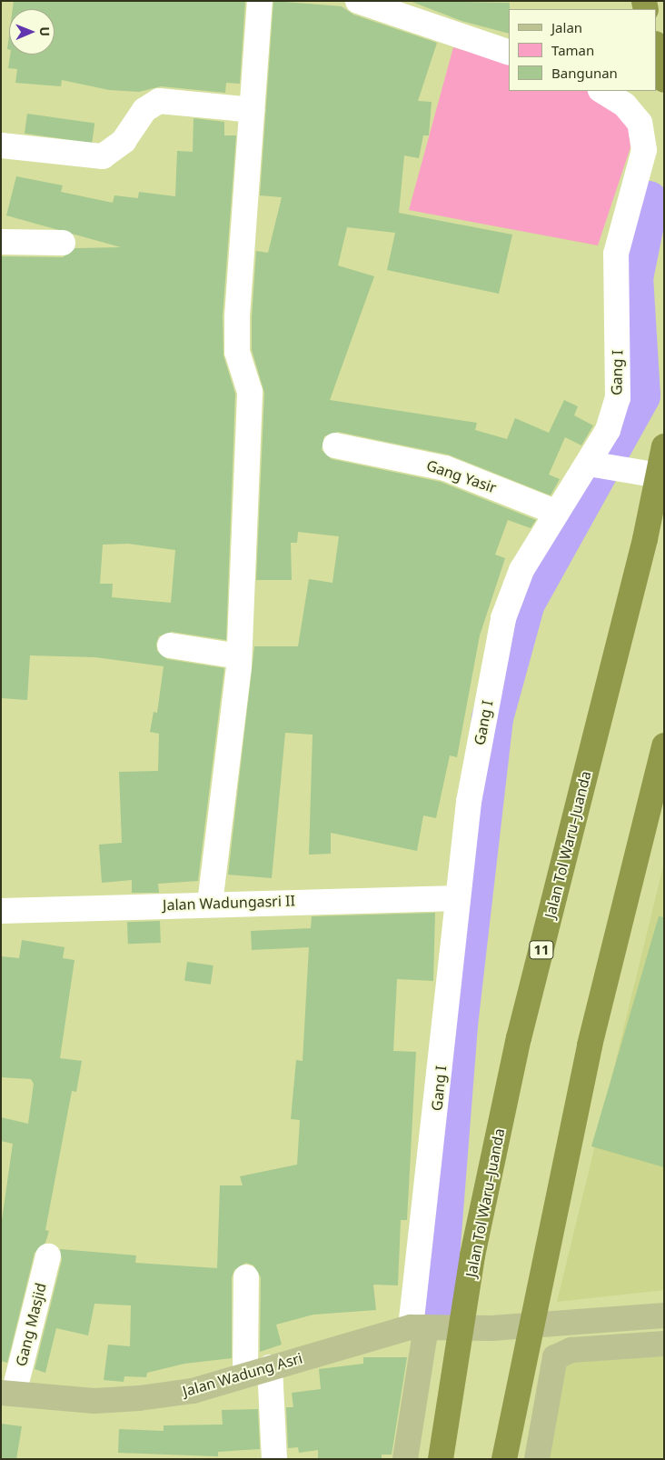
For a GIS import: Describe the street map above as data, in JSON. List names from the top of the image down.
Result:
{
  "streets": {
    "highway": ["Jalan Tol Waru–Juanda", "11"],
    "main road": ["Jalan Wadung Asri"],
    "street": [
      "Gang I",
      "Gang Yasir",
      "Jalan Wadungasri II",
      "Gang Masjid"
    ]
  },
  "crossings": [
    ["Gang I", "Gang Yasir"],
    ["Gang I", "Jalan Wadungasri II"],
    ["Gang I", "Jalan Wadung Asri"],
    ["Gang Masjid", "Jalan Wadung Asri"]
  ],
  "legend": ["Jalan", "Taman", "Bangunan"],
  "north": "right"
}
